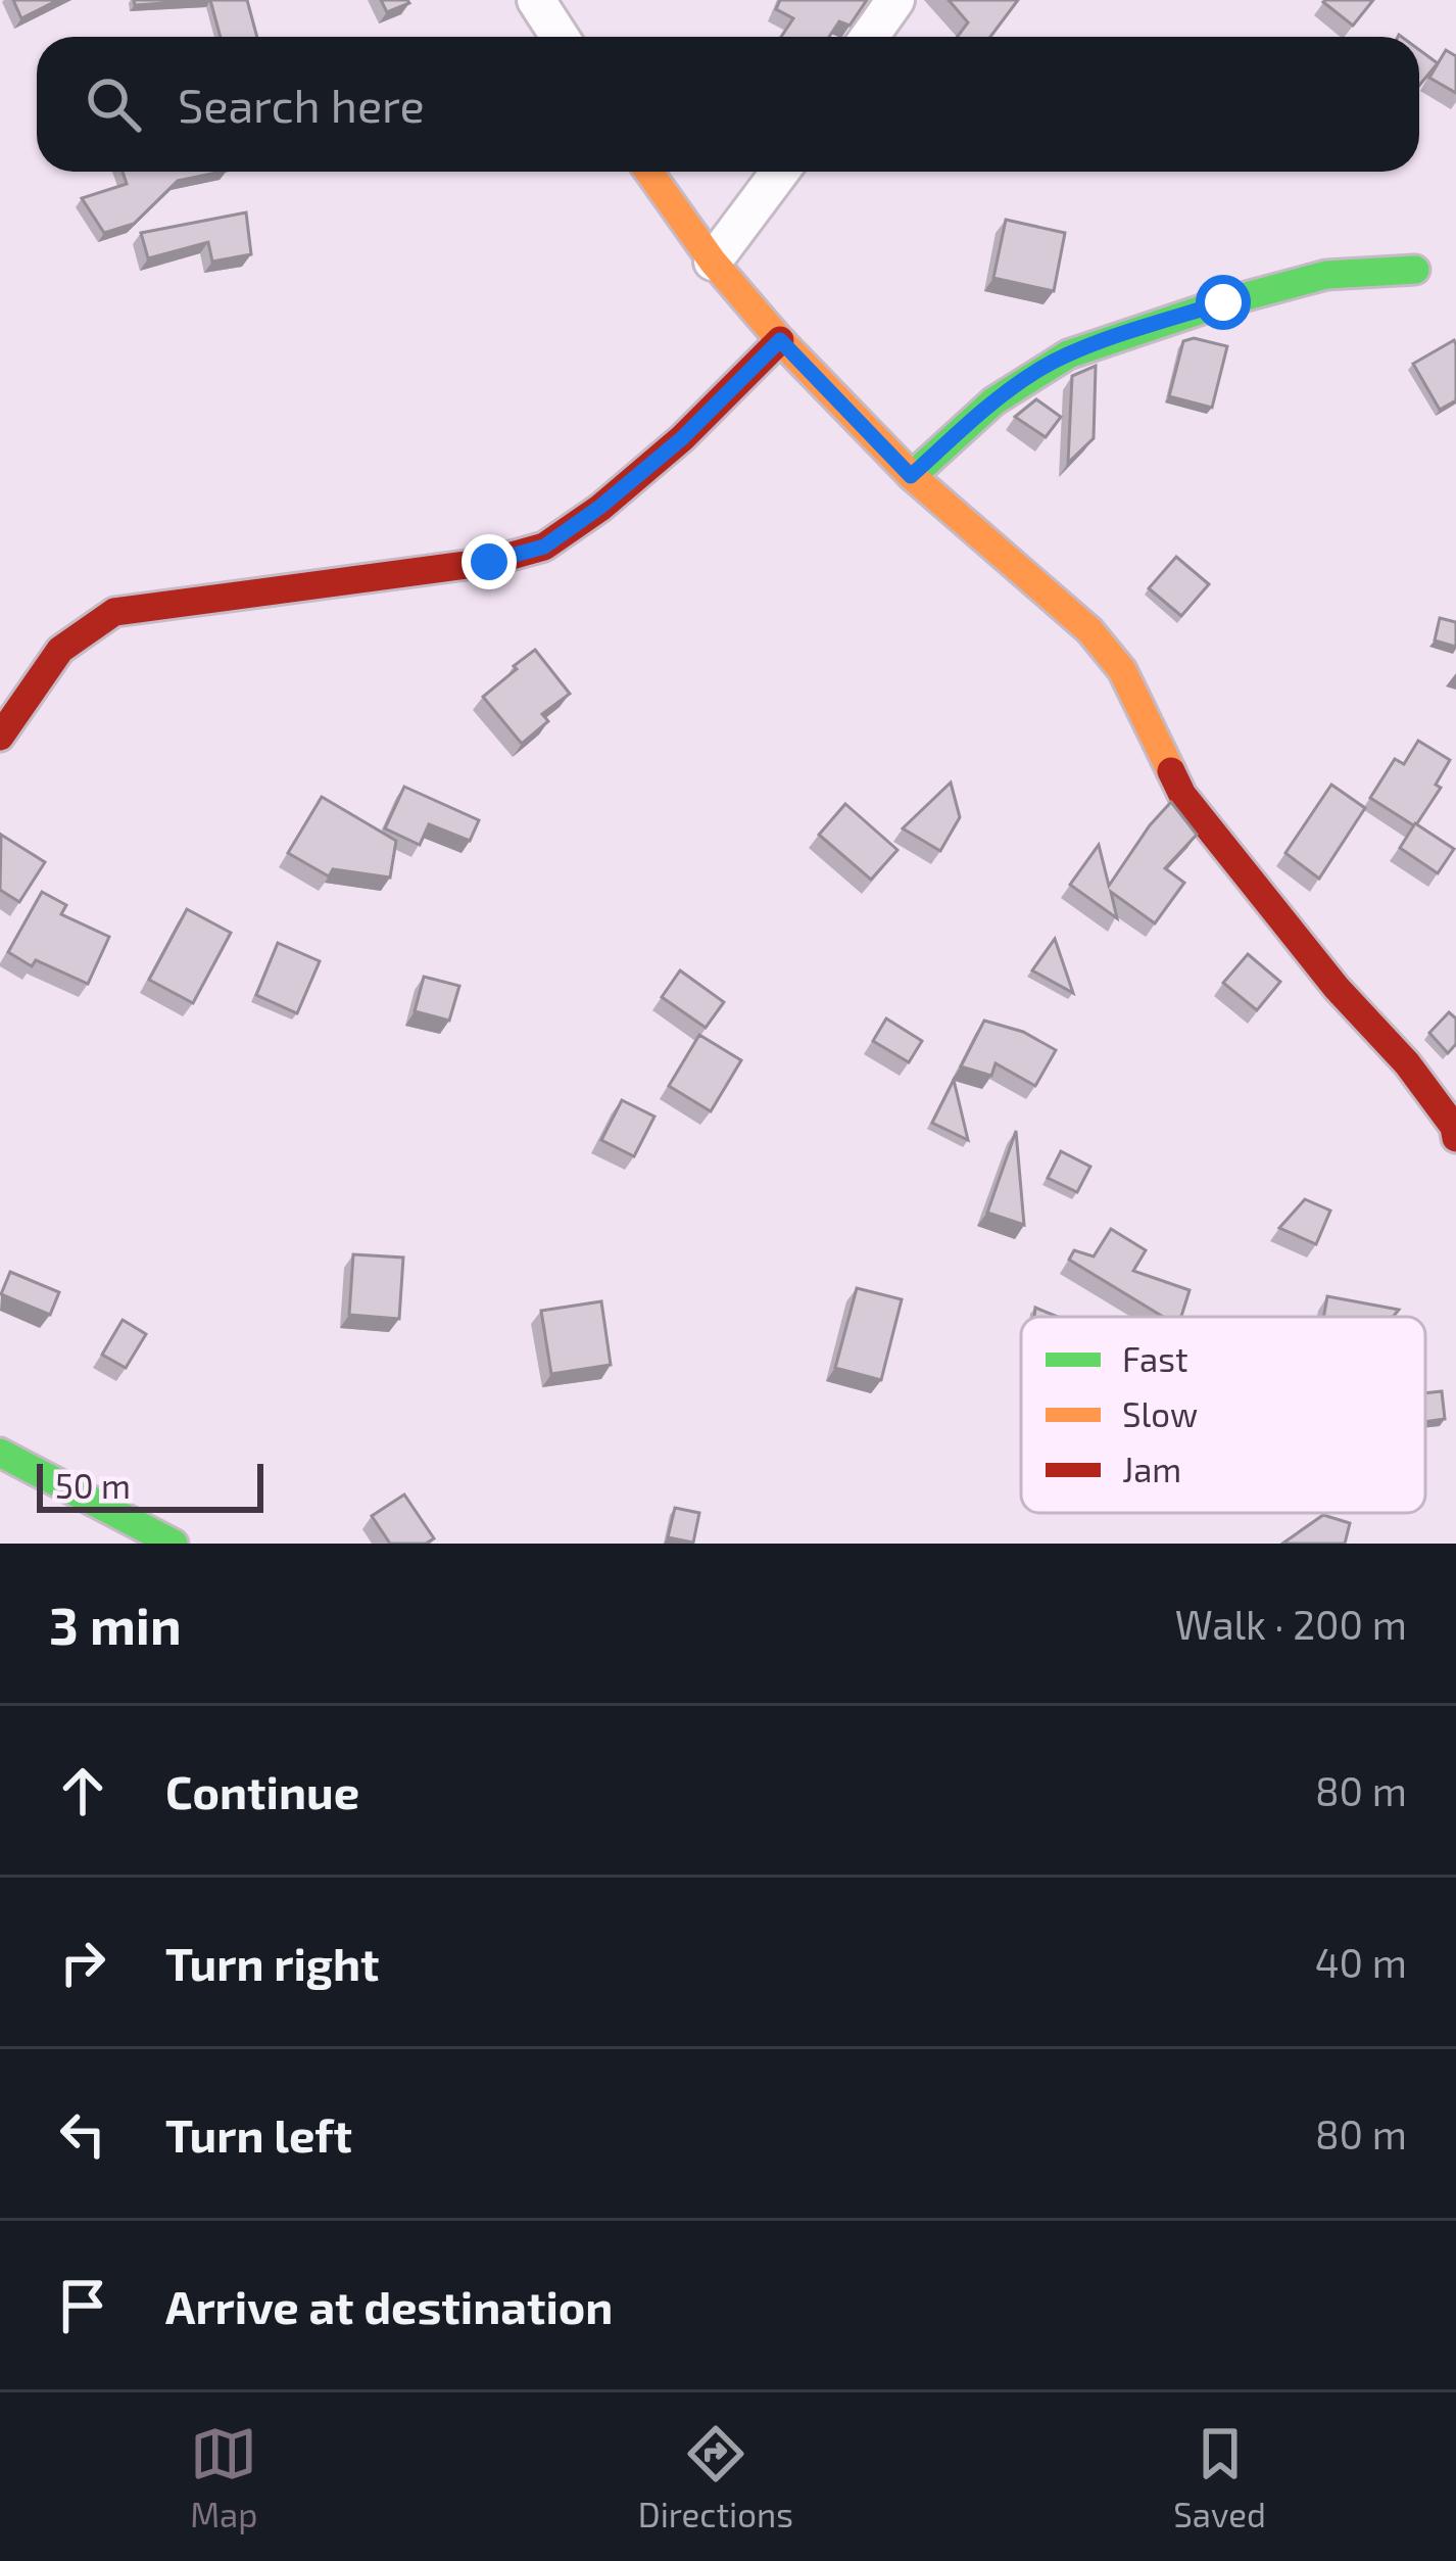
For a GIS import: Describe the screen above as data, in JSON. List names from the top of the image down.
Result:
{
  "legend": ["Fast", "Slow", "Jam"],
  "scale_bar": "50 m",
  "page": {
    "search": "Search here",
    "scale": "50 m",
    "heading": ["3 min", "Walk · 200 m"],
    "list": [
      ["Continue", "80 m"],
      ["Turn right", "40 m"],
      ["Turn left", "80 m"],
      "Arrive at destination"
    ],
    "nav": ["Map", "Directions", "Saved"]
  }
}
